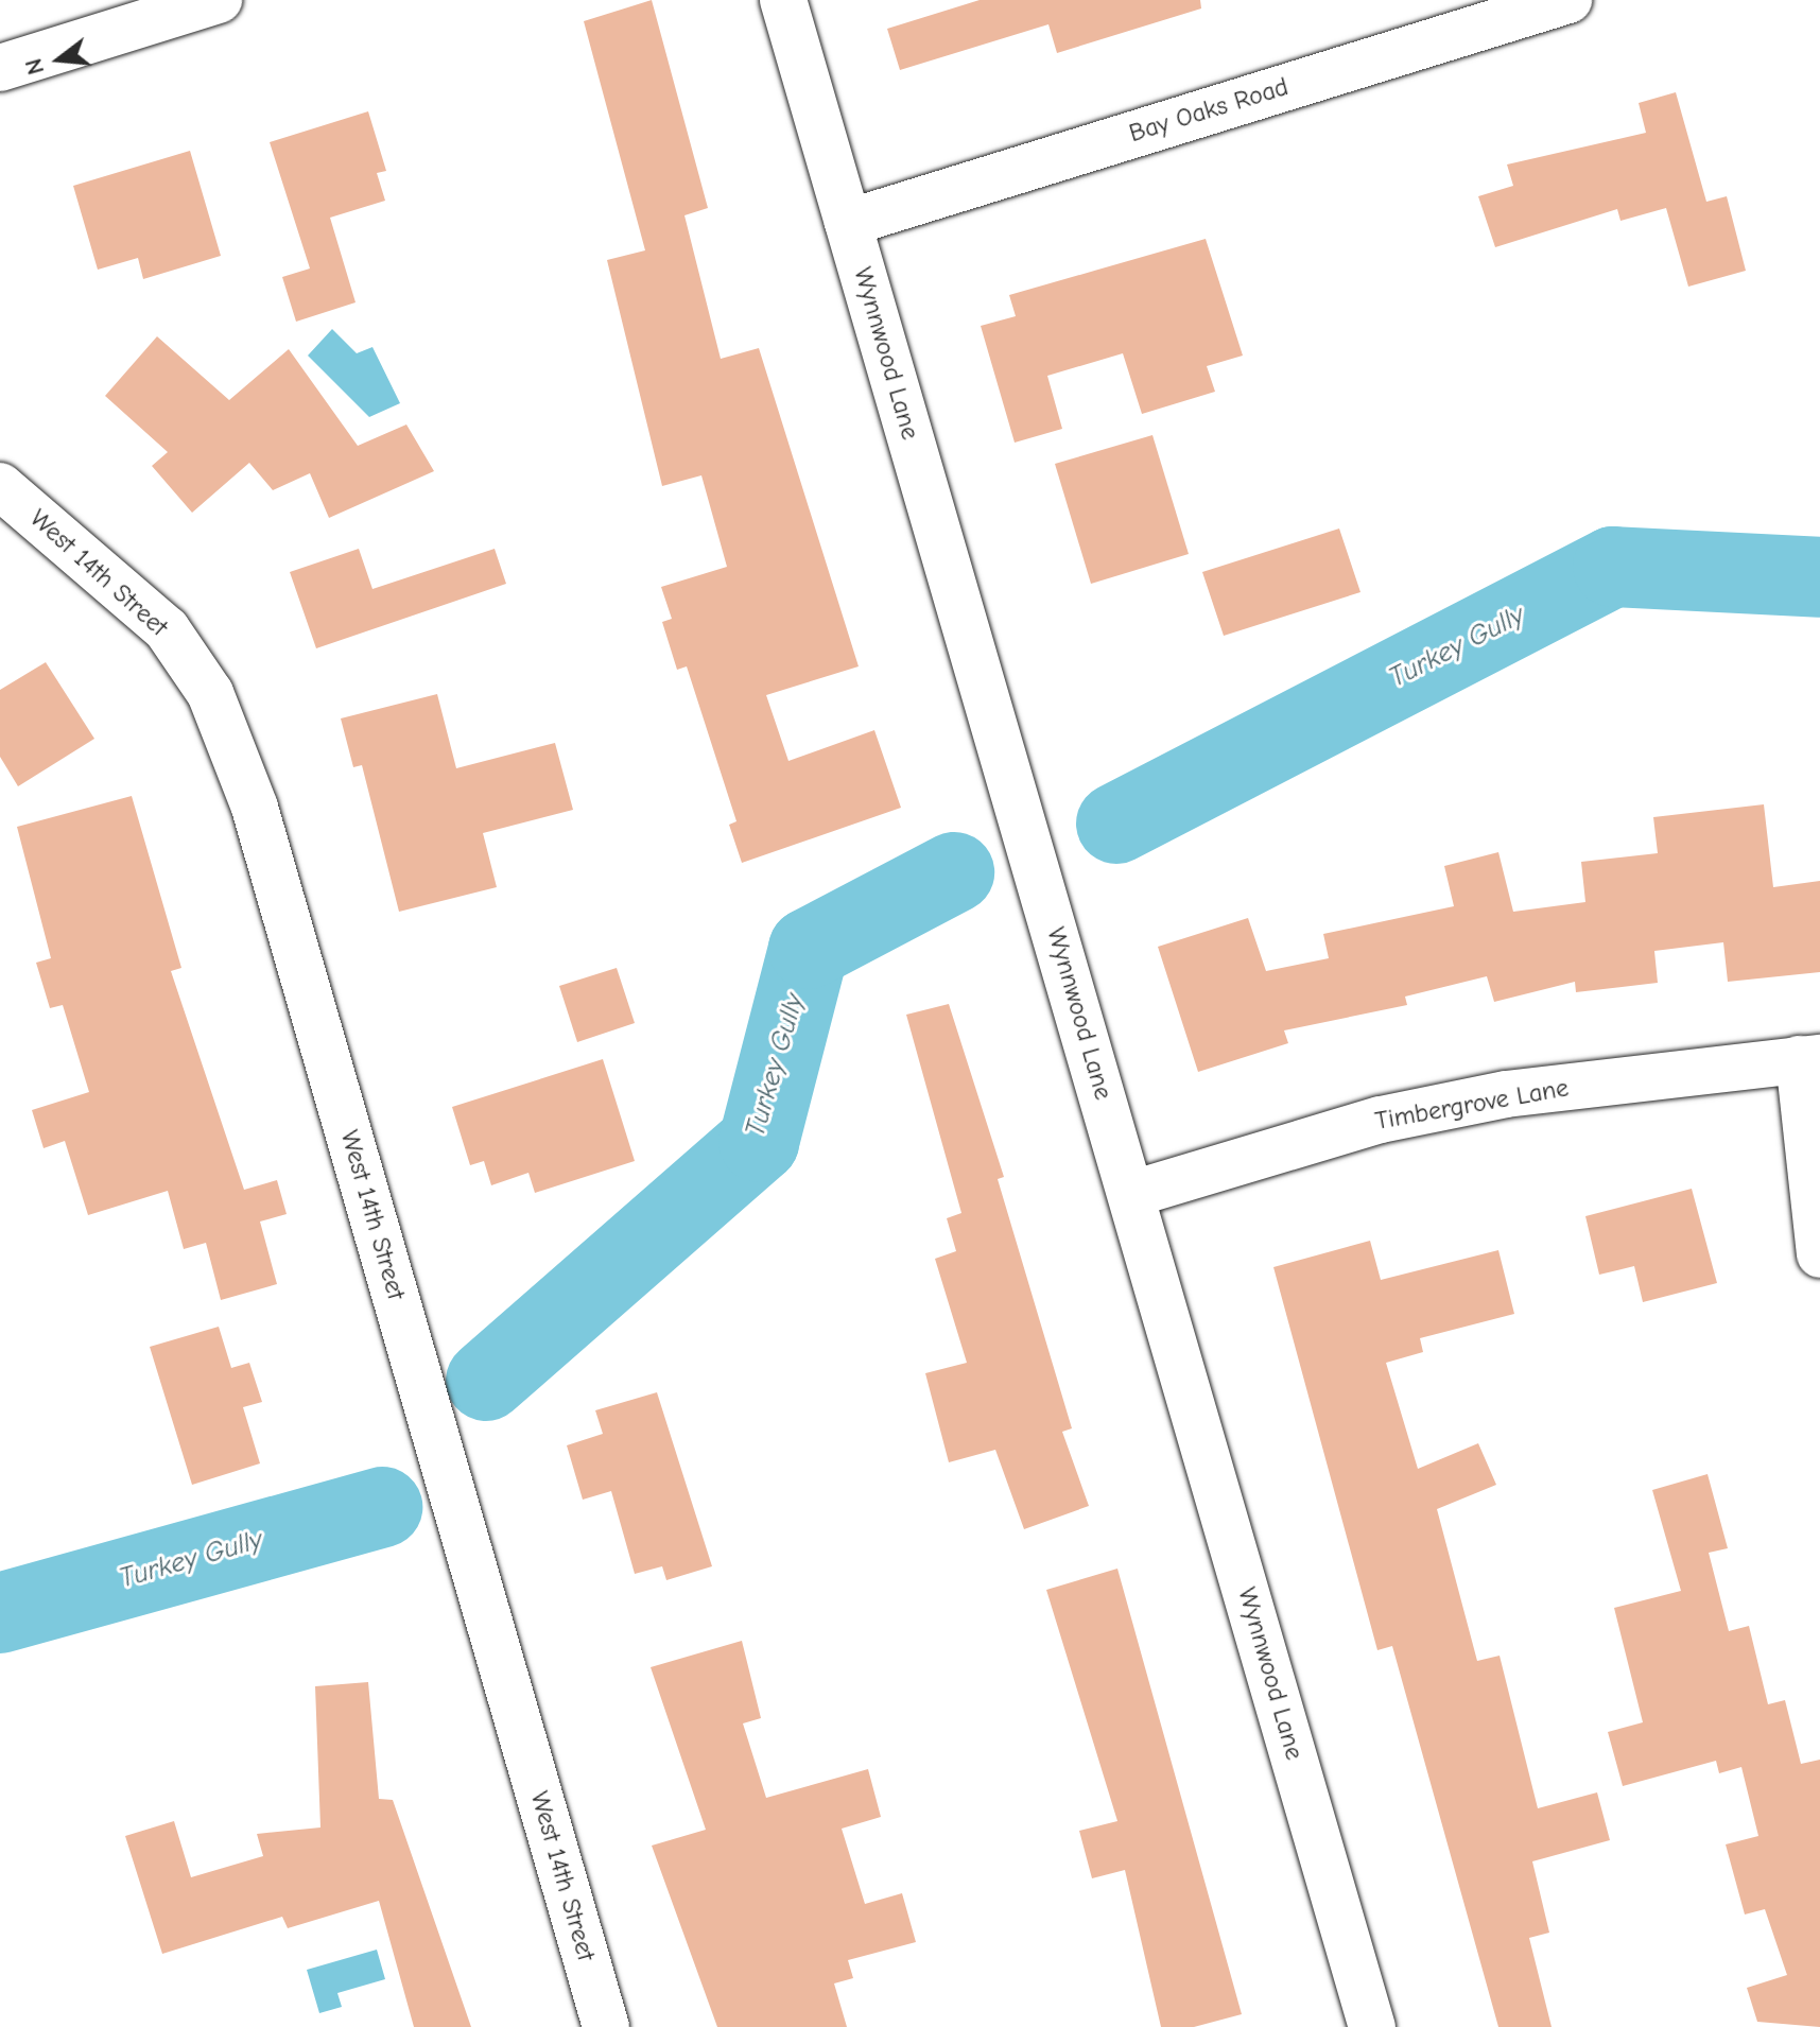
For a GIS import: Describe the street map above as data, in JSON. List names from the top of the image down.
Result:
{
  "streets": {
    "street": [
      "Bay Oaks Road",
      "Wynnwood Lane",
      "West 14th Street",
      "Timbergrove Lane"
    ]
  },
  "crossings": [
    ["Bay Oaks Road", "Wynnwood Lane"],
    ["Wynnwood Lane", "Timbergrove Lane"]
  ],
  "water": ["Turkey Gully"],
  "north": "left"
}
